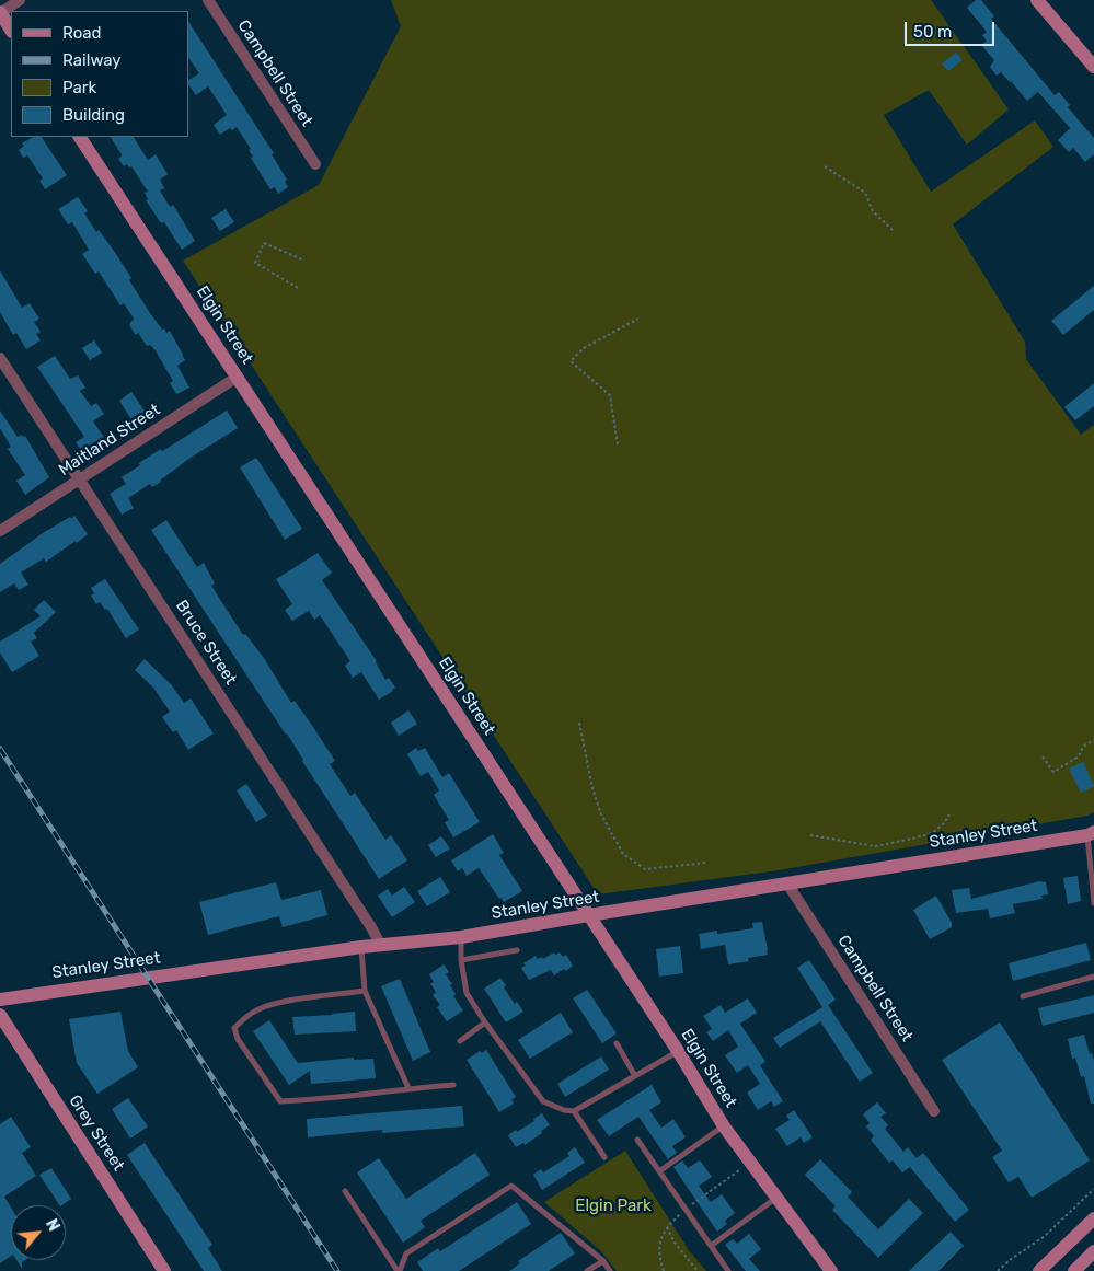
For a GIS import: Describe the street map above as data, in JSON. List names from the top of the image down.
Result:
{
  "streets": {
    "main road": ["Elgin Street", "Stanley Street", "Grey Street"],
    "street": ["Campbell Street", "Maitland Street", "Bruce Street"]
  },
  "crossings": [
    ["Campbell Street", "Stanley Street"],
    ["Elgin Street", "Maitland Street"],
    ["Elgin Street", "Stanley Street"],
    ["Maitland Street", "Bruce Street"],
    ["Bruce Street", "Stanley Street"]
  ],
  "parks": ["Elgin Park"],
  "legend": [
    "Road",
    "Railway",
    "Park",
    "Building"
  ],
  "scale_bar": "50 m",
  "north": "top right"
}
